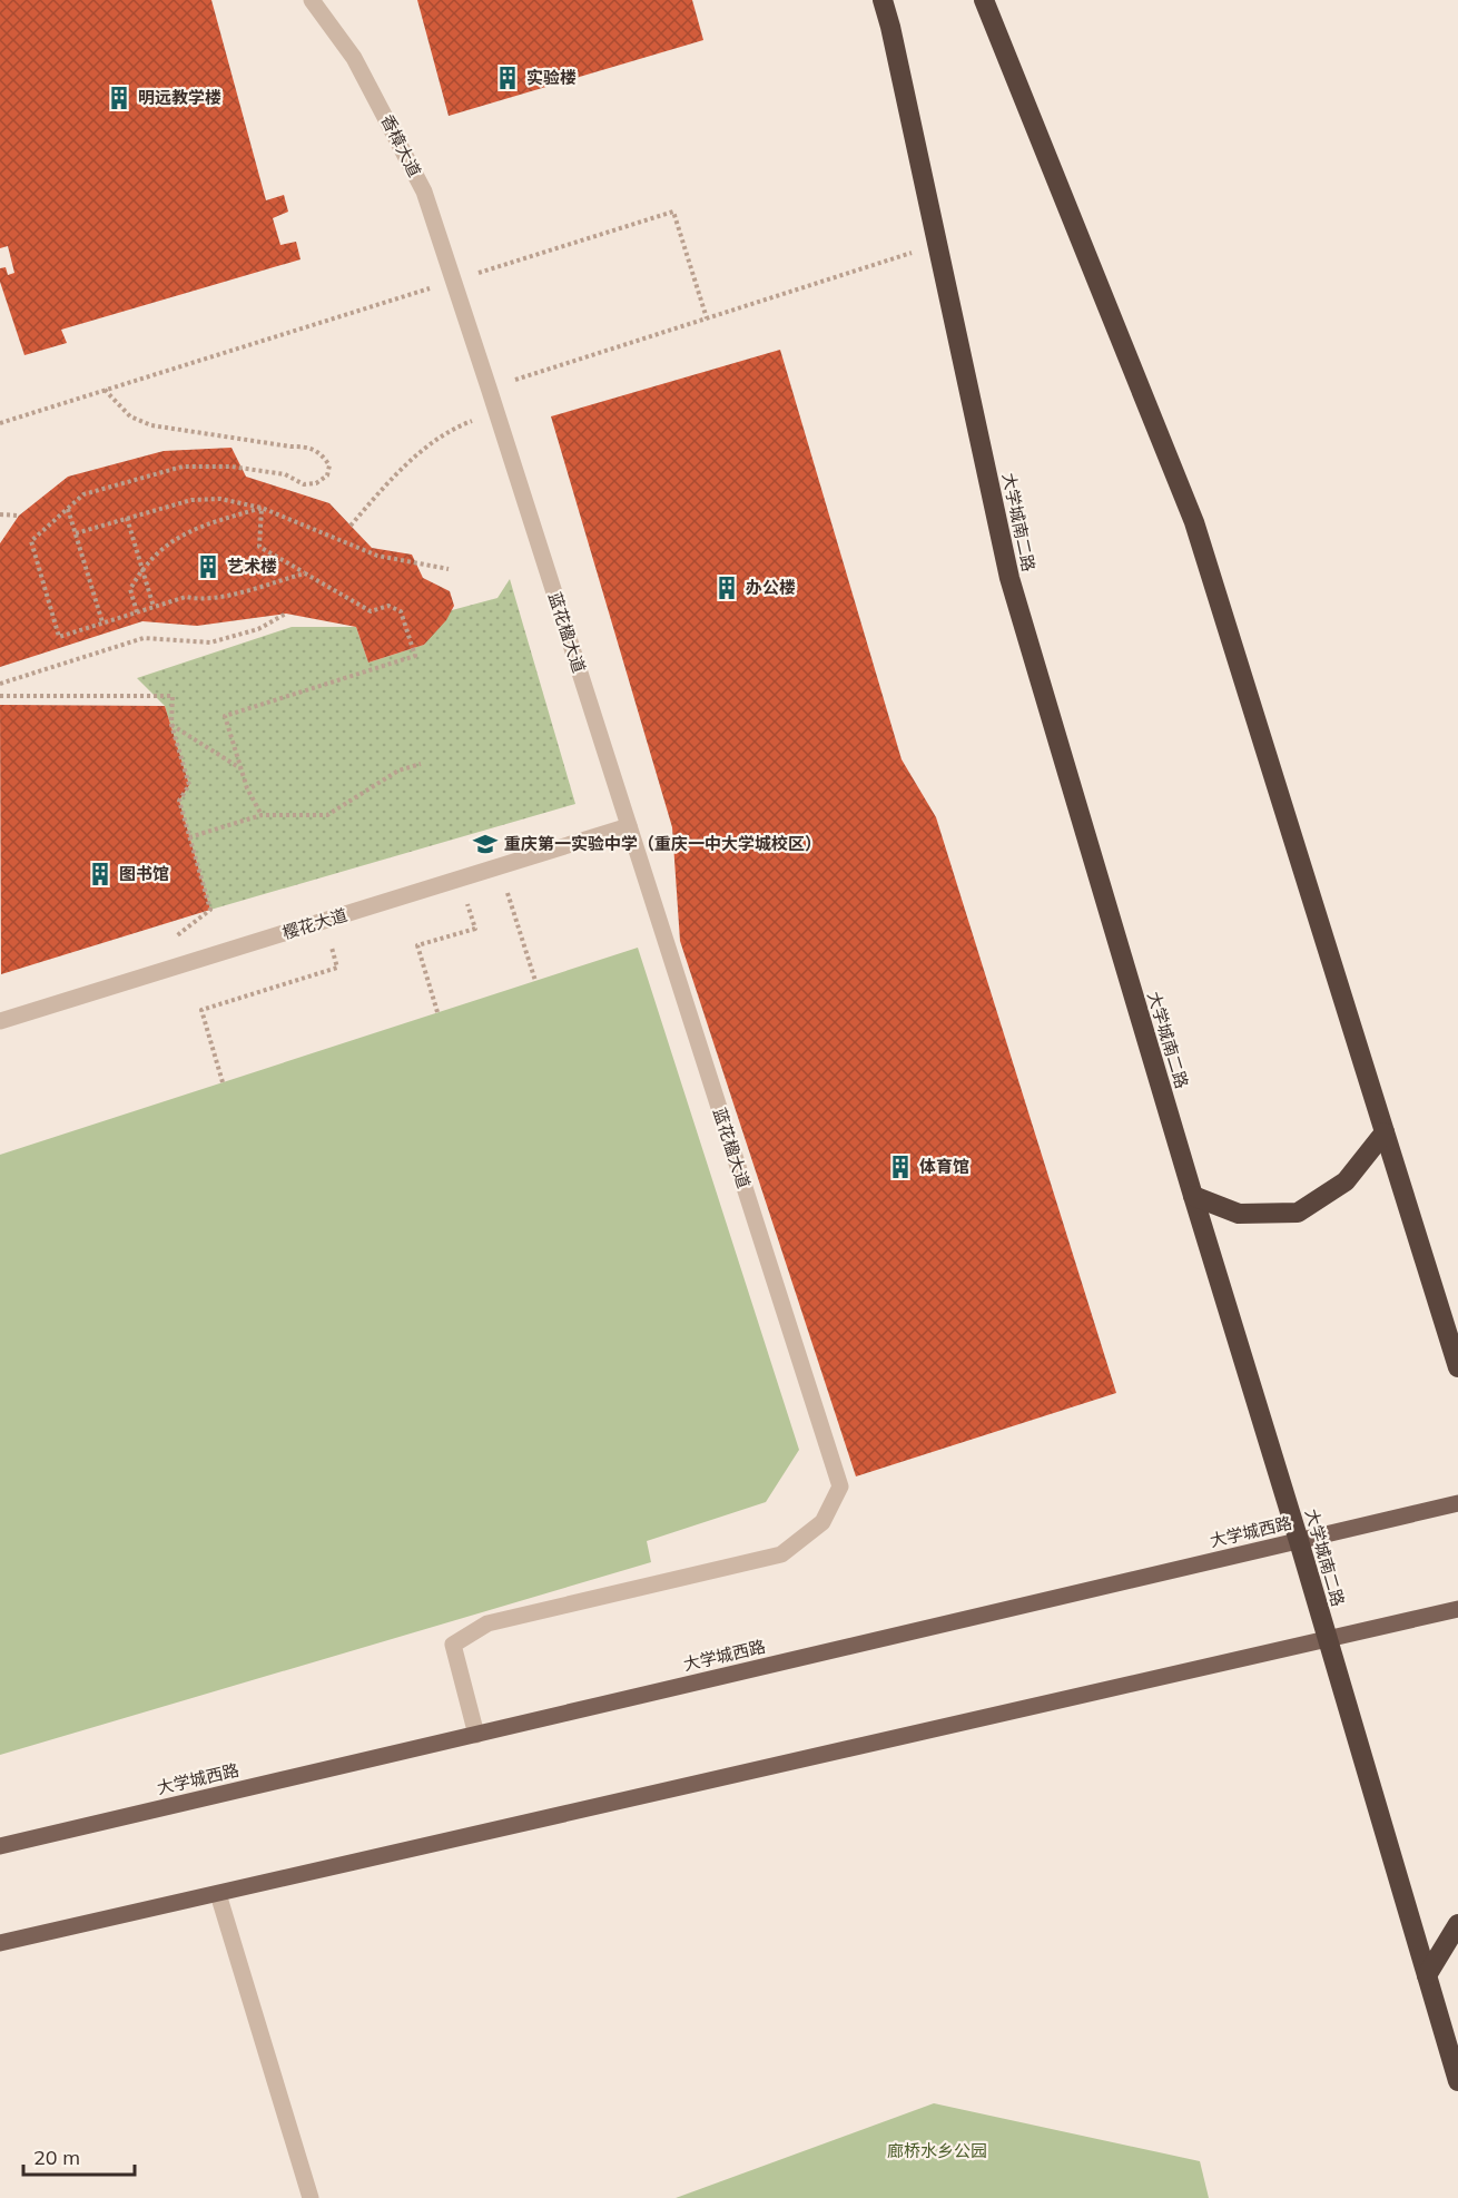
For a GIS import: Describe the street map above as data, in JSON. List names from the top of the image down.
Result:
{
  "streets": {
    "highway": ["大学城南二路"],
    "main road": ["大学城西路"],
    "street": ["香樟大道", "蓝花楹大道", "樱花大道"]
  },
  "crossings": [
    ["香樟大道", "蓝花楹大道"],
    ["大学城南二路", "大学城西路"],
    ["蓝花楹大道", "樱花大道"],
    ["蓝花楹大道", "大学城西路"]
  ],
  "parks": ["廊桥水乡公园"],
  "places": {
    "building": [
      "实验楼",
      "明远教学楼",
      "艺术楼",
      "办公楼",
      "图书馆",
      "体育馆"
    ],
    "school or university": ["重庆第一实验中学（重庆一中大学城校区）"]
  },
  "scale_bar": "20 m"
}
